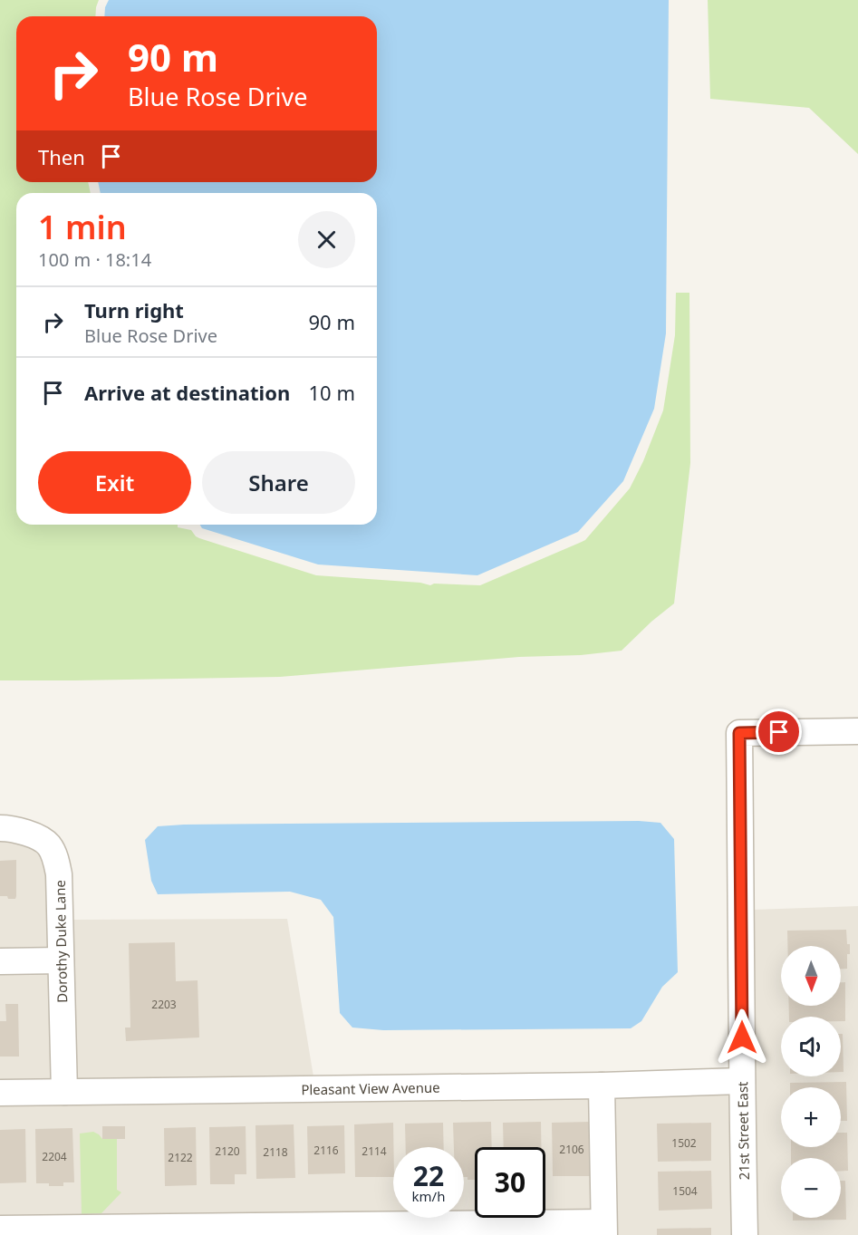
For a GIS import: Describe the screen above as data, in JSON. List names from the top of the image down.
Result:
{
  "streets": {
    "street": ["Dorothy Duke Lane", "Pleasant View Avenue", "21st Street East"]
  },
  "crossings": [
    ["Dorothy Duke Lane", "Pleasant View Avenue"],
    ["Pleasant View Avenue", "21st Street East"]
  ],
  "house_numbers": [
    "2203",
    "1502",
    "2106",
    "2116",
    "2120",
    "2114",
    "2118",
    "2204",
    "2122",
    "1504"
  ],
  "north": "bottom",
  "page": {
    "turn": ["90 m", "Blue Rose Drive"],
    "then": "Then",
    "heading": ["1 min", "100 m · 18:14"],
    "list": [
      {
        "name": "Turn right",
        "note": "Blue Rose Drive",
        "value": "90 m"
      },
      {
        "name": "Arrive at destination",
        "value": "10 m"
      }
    ],
    "buttons": ["Exit", "Share"],
    "map_buttons": ["+", "−"],
    "speed": "22 km/h",
    "limit": "30"
  }
}
